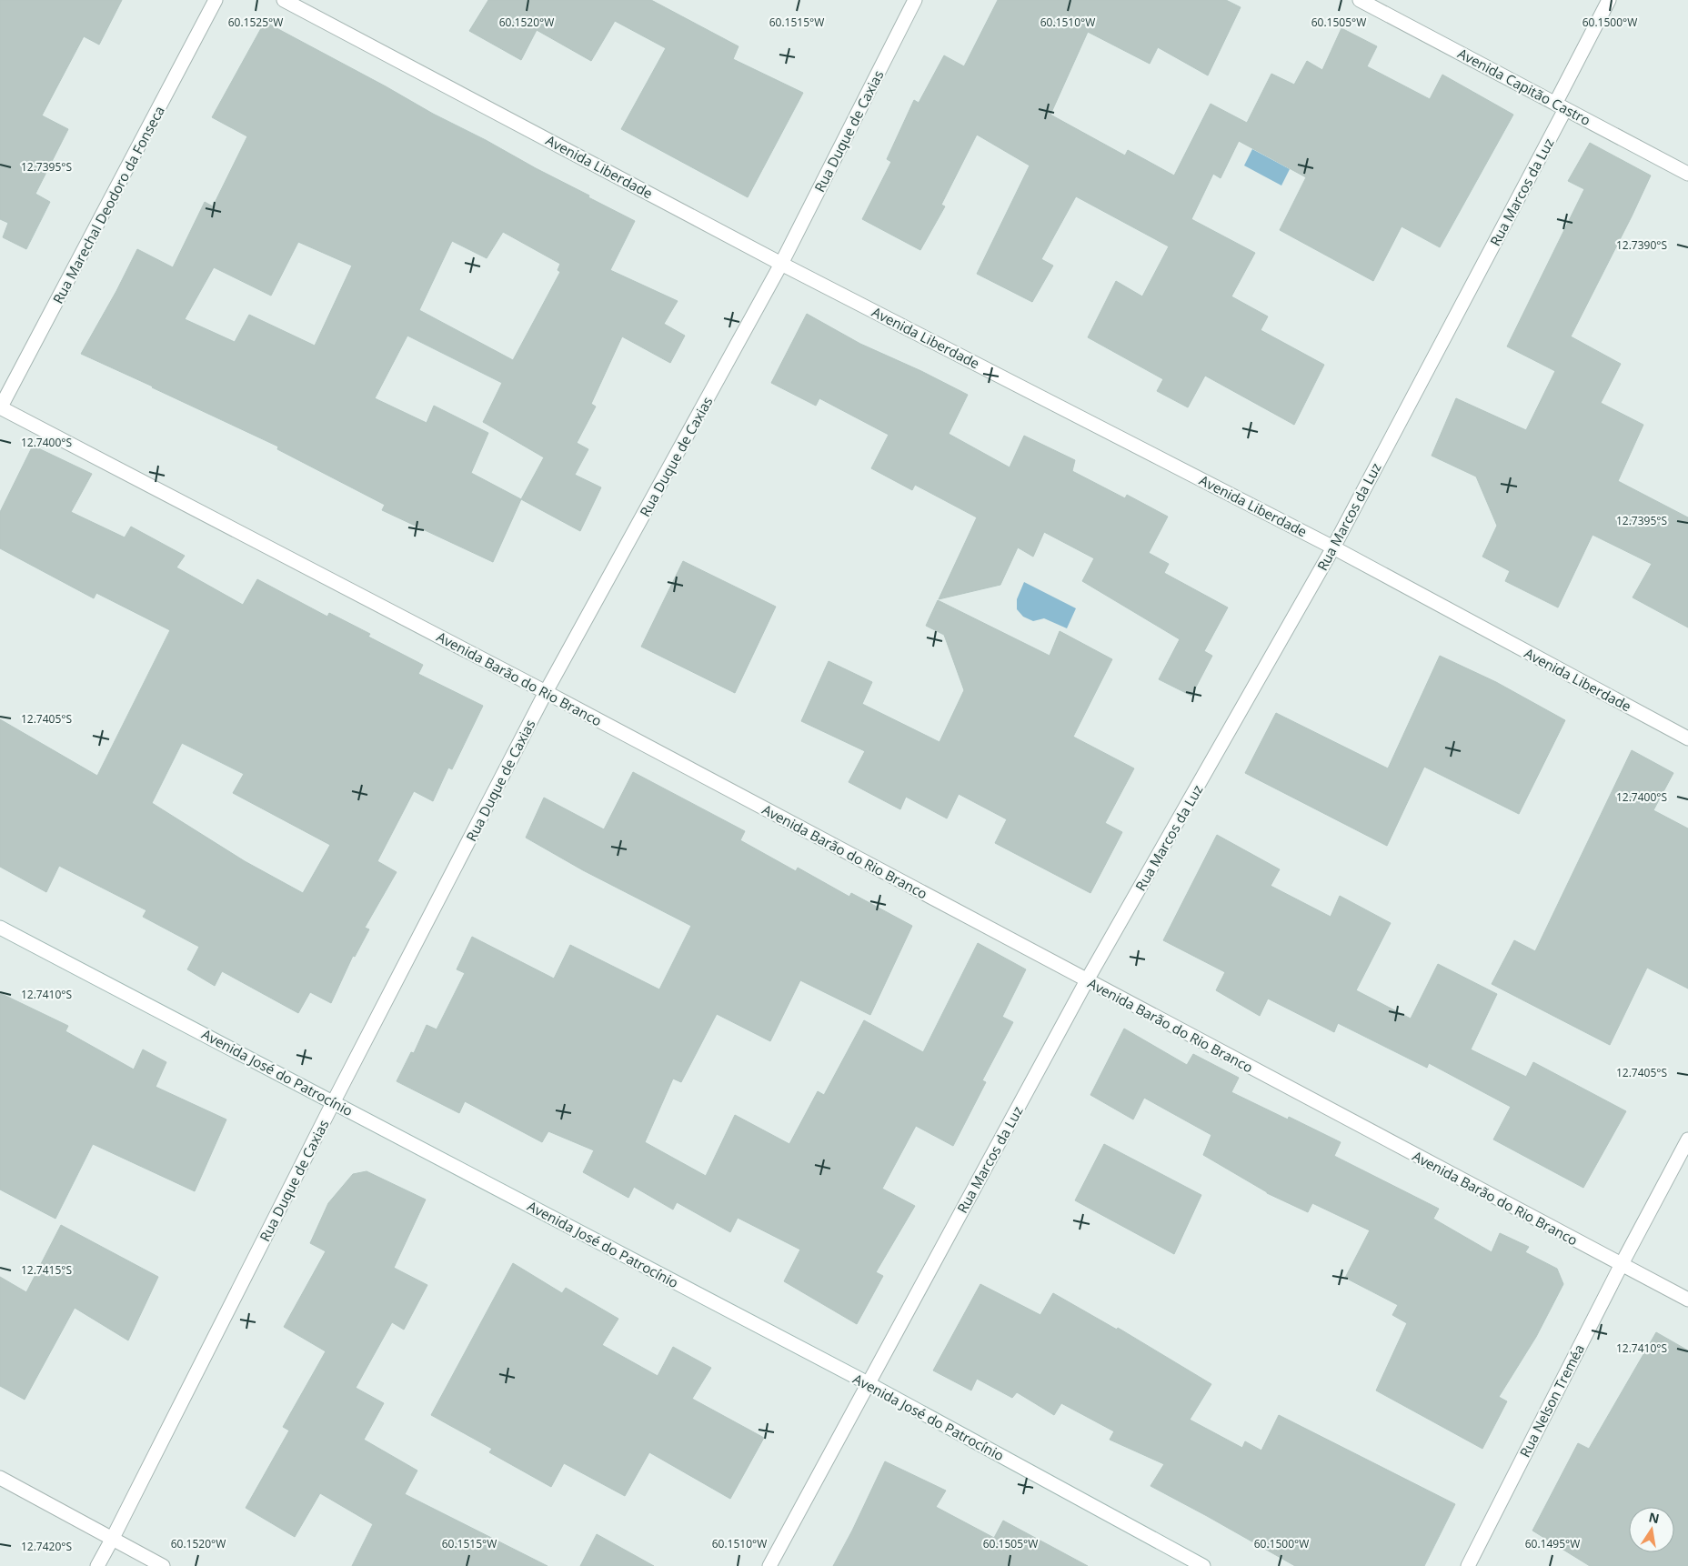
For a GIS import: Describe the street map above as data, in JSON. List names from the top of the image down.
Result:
{
  "streets": {
    "street": [
      "Avenida Capitão Castro",
      "Rua Duque de Caxias",
      "Avenida Liberdade",
      "Rua Marcos da Luz",
      "Rua Marechal Deodoro da Fonseca",
      "Avenida Barão do Rio Branco",
      "Avenida José do Patrocínio",
      "Rua Nelson Treméa"
    ]
  },
  "crossings": [
    ["Avenida Capitão Castro", "Rua Marcos da Luz"],
    ["Rua Duque de Caxias", "Avenida Liberdade"],
    ["Rua Duque de Caxias", "Avenida Barão do Rio Branco"],
    ["Rua Duque de Caxias", "Avenida José do Patrocínio"],
    ["Avenida Liberdade", "Rua Marcos da Luz"],
    ["Rua Marcos da Luz", "Avenida Barão do Rio Branco"],
    ["Rua Marcos da Luz", "Avenida José do Patrocínio"],
    ["Rua Marechal Deodoro da Fonseca", "Avenida Barão do Rio Branco"],
    ["Avenida Barão do Rio Branco", "Rua Nelson Treméa"]
  ],
  "north": "top",
  "coordinates": [
    "60.1525°W",
    "60.1520°W",
    "60.1515°W",
    "60.1510°W",
    "60.1505°W",
    "60.1500°W",
    "12.7395°S",
    "12.7390°S",
    "12.7400°S",
    "12.7405°S",
    "12.7410°S",
    "12.7415°S",
    "60.1495°W",
    "12.7420°S"
  ]
}
